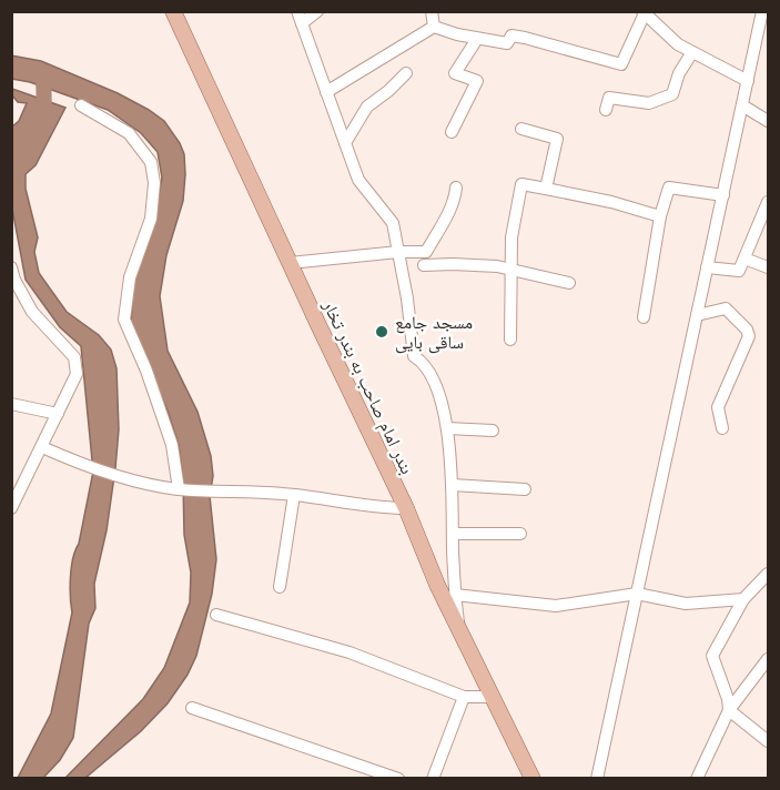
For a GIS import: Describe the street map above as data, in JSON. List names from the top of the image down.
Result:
{
  "streets": {
    "main road": ["بندر امام صاحب به بندر تخار"]
  },
  "places": ["مسجد جامع ساقی بایی"]
}
